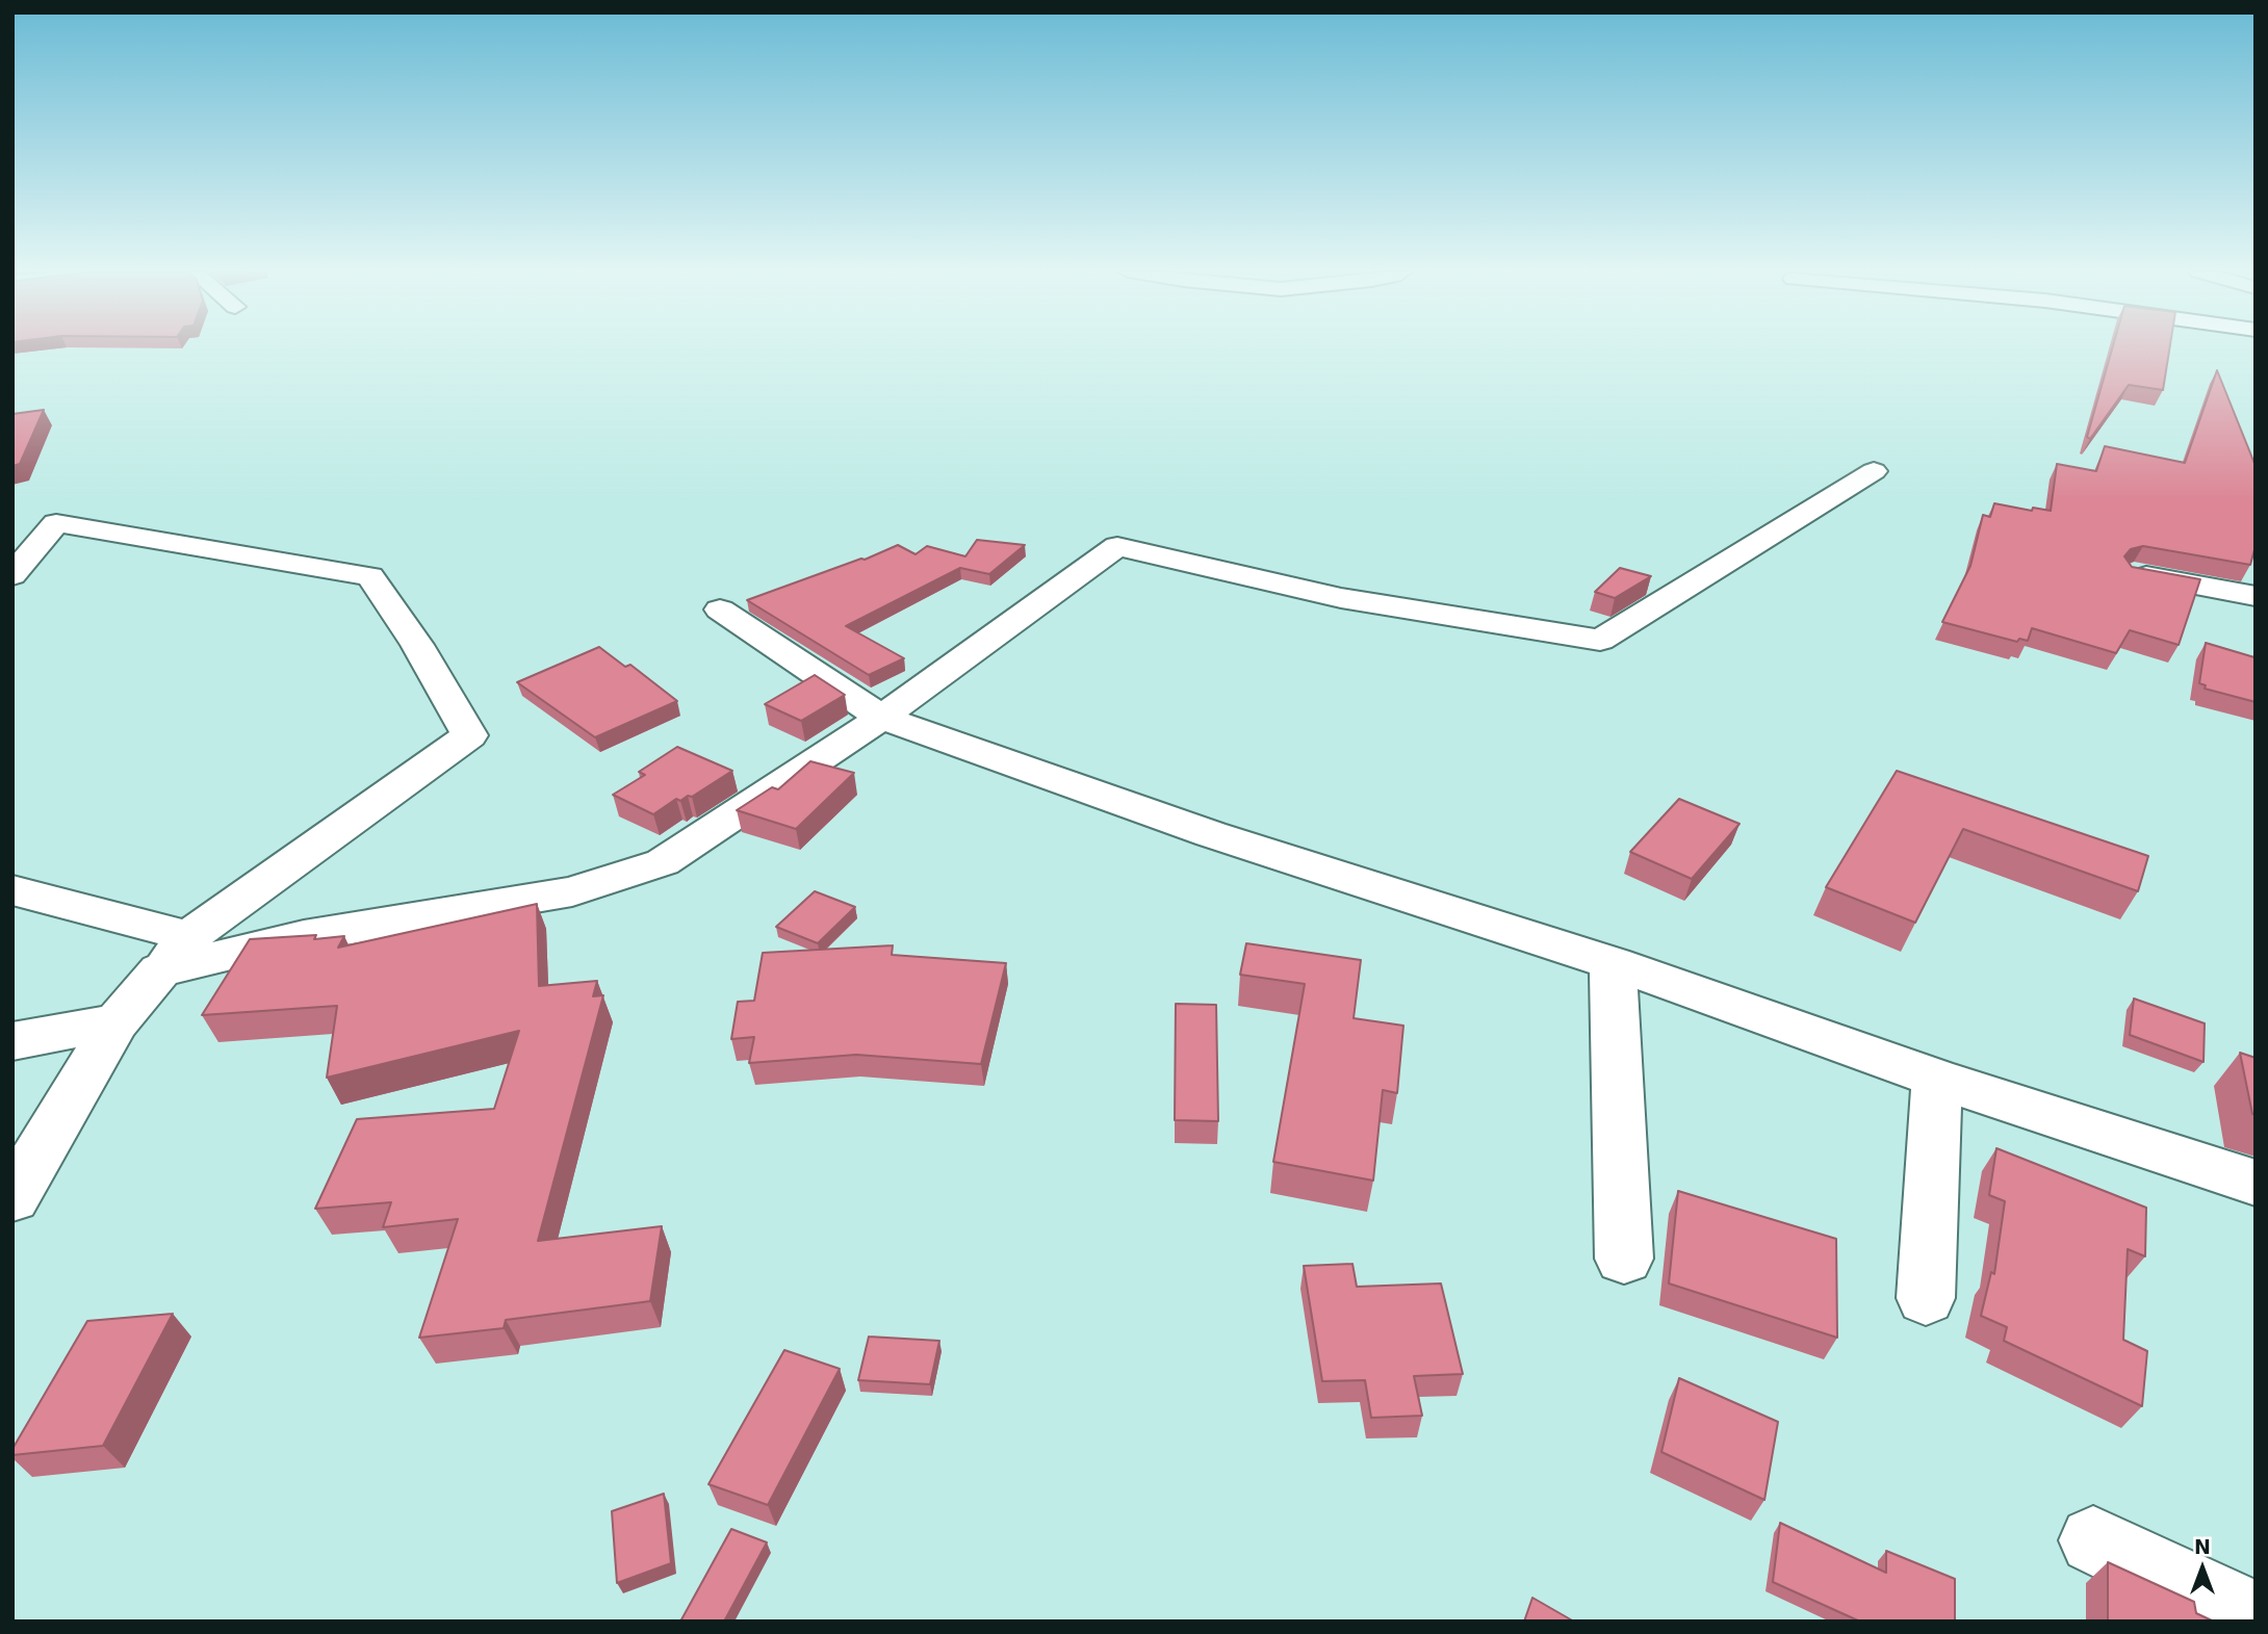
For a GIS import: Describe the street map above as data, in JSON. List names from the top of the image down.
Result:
{
  "north": "top"
}
